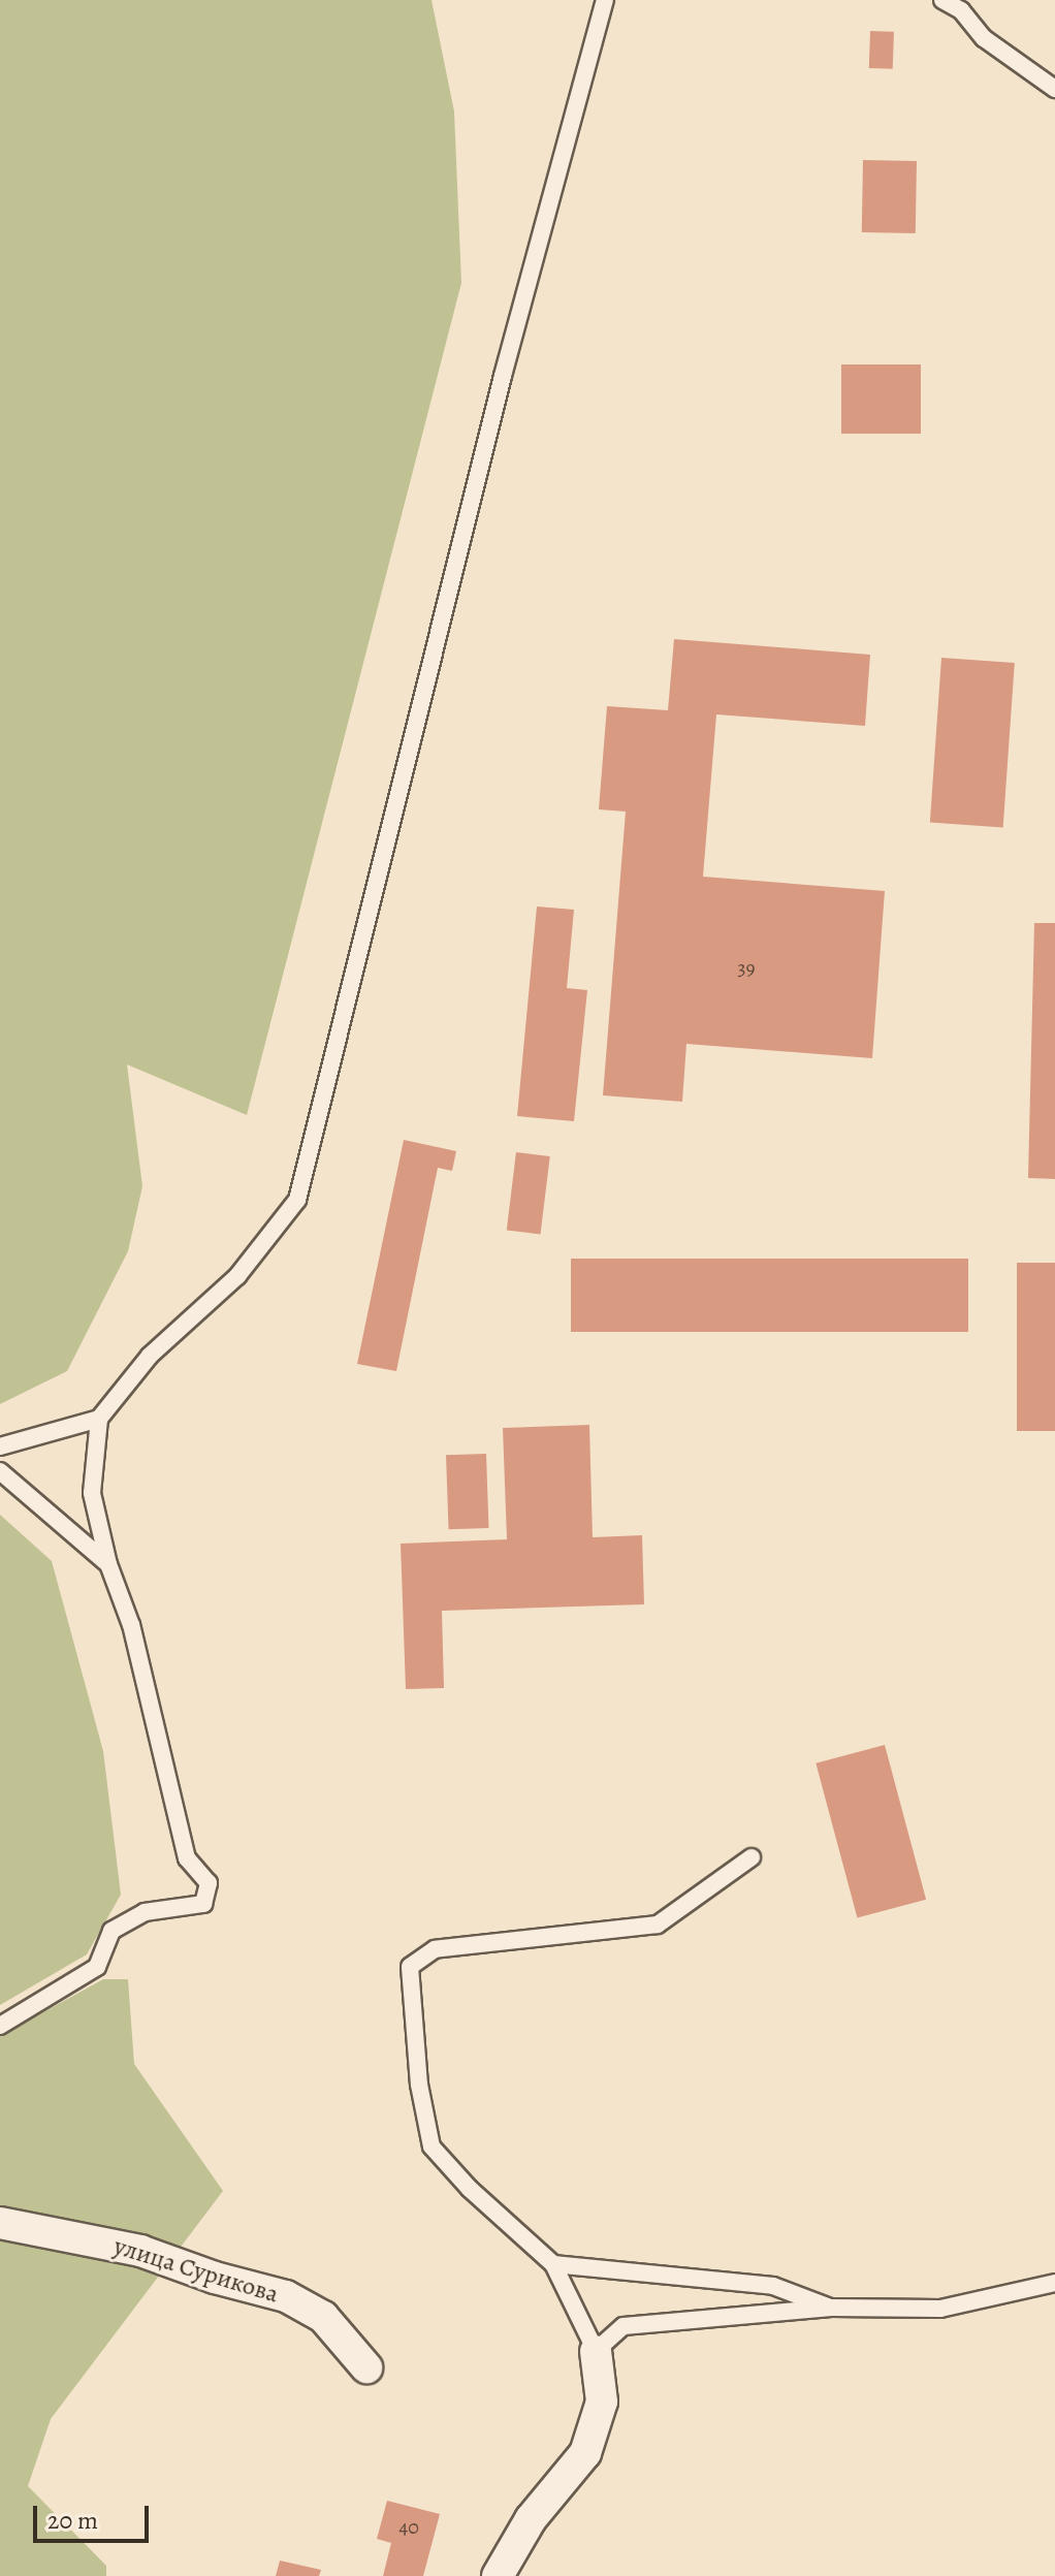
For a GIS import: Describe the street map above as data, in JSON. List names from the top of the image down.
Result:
{
  "streets": {
    "street": ["улица Сурикова"]
  },
  "house_numbers": ["39", "40"],
  "scale_bar": "20 m"
}
